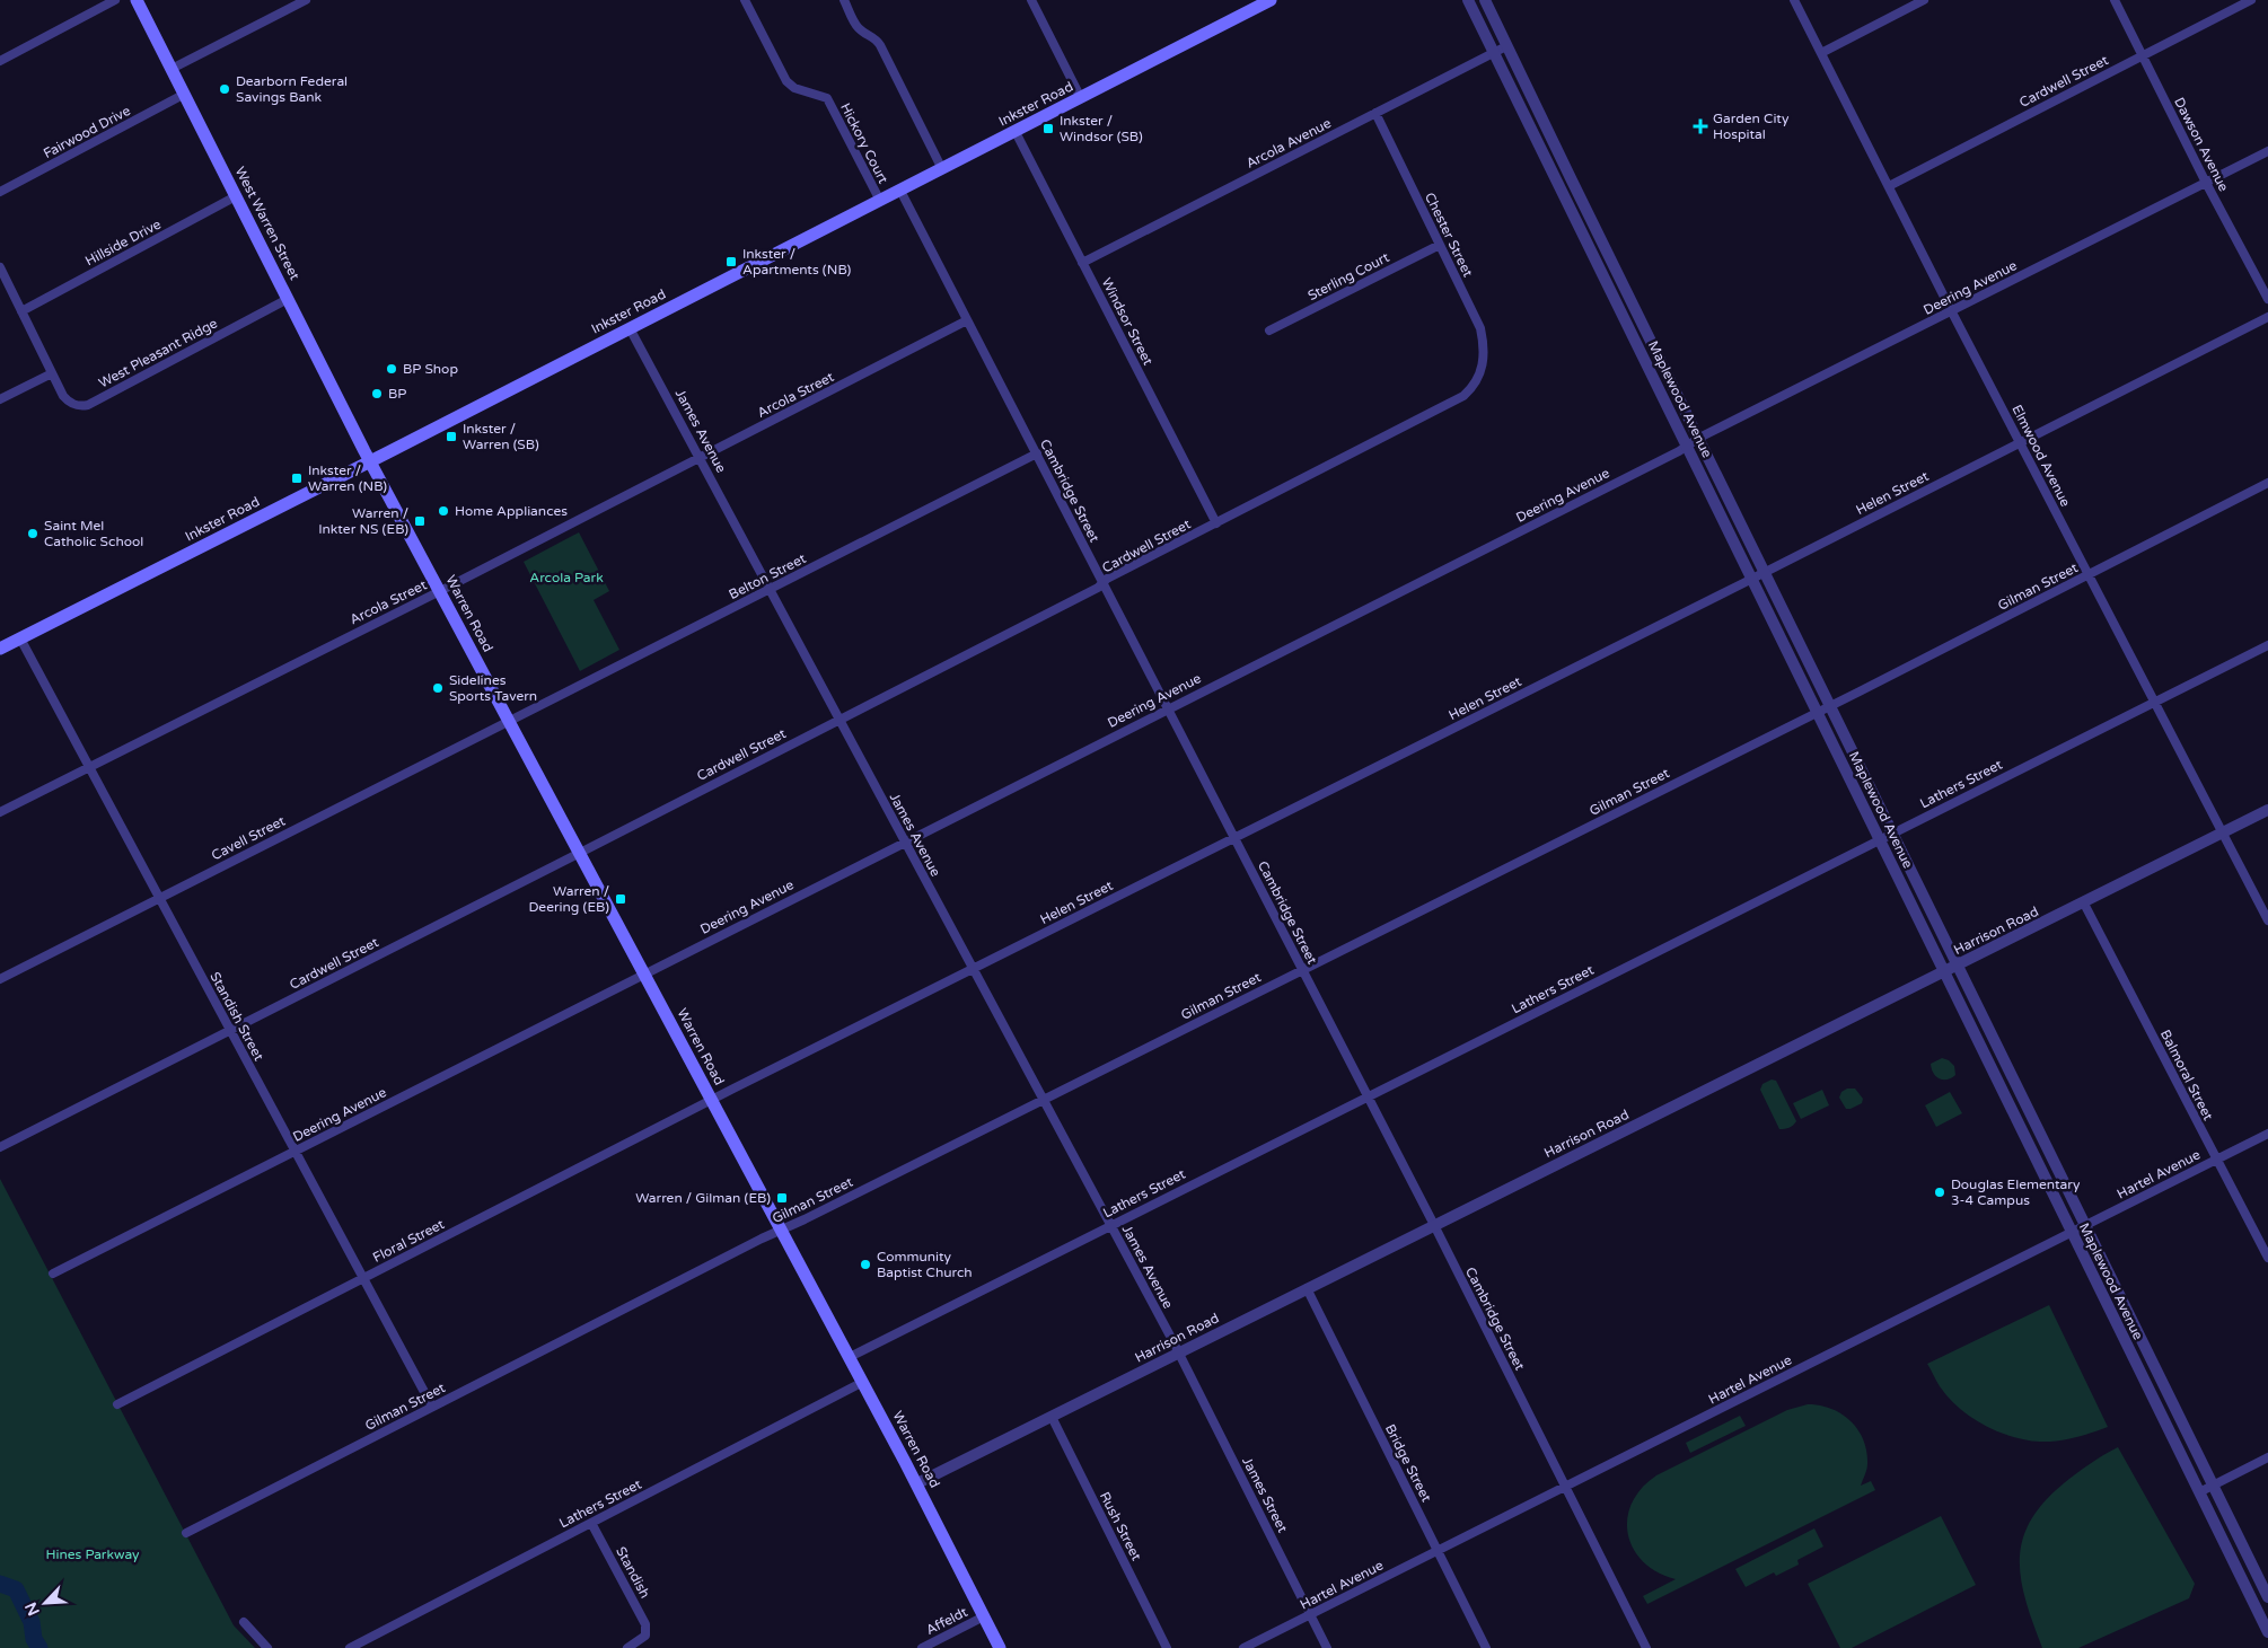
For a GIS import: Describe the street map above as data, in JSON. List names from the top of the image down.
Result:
{
  "streets": {
    "main road": ["Inkster Road", "West Warren Street", "Warren Road"],
    "street": [
      "Cardwell Street",
      "Fairwood Drive",
      "Hickory Court",
      "Arcola Avenue",
      "Dawson Avenue",
      "Chester Street",
      "Hillside Drive",
      "Sterling Court",
      "Deering Avenue",
      "Windsor Street",
      "West Pleasant Ridge",
      "Arcola Street",
      "Maplewood Avenue",
      "James Avenue",
      "Elmwood Avenue",
      "Cambridge Street",
      "Helen Street",
      "Belton Street",
      "Gilman Street",
      "Lathers Street",
      "Cavell Street",
      "Harrison Road",
      "Standish Street",
      "Balmoral Street",
      "Hartel Avenue",
      "Floral Street",
      "Bridge Street",
      "James Street",
      "Rush Street",
      "Standish",
      "Affeldt"
    ]
  },
  "crossings": [
    ["Cardwell Street", "Dawson Avenue"],
    ["Cardwell Street", "Chester Street"],
    ["Cardwell Street", "Windsor Street"],
    ["Cardwell Street", "James Avenue"],
    ["Cardwell Street", "Elmwood Avenue"],
    ["Cardwell Street", "Cambridge Street"],
    ["Cardwell Street", "Warren Road"],
    ["Cardwell Street", "Standish Street"],
    ["Inkster Road", "Hickory Court"],
    ["Inkster Road", "West Warren Street"],
    ["Inkster Road", "Windsor Street"],
    ["Inkster Road", "James Avenue"],
    ["Inkster Road", "Cambridge Street"],
    ["Inkster Road", "Warren Road"],
    ["Inkster Road", "Standish Street"],
    ["Fairwood Drive", "West Warren Street"],
    ["Arcola Avenue", "Chester Street"],
    ["Arcola Avenue", "Windsor Street"],
    ["Arcola Avenue", "Maplewood Avenue"],
    ["Dawson Avenue", "Deering Avenue"],
    ["West Warren Street", "Hillside Drive"],
    ["West Warren Street", "West Pleasant Ridge"],
    ["West Warren Street", "Warren Road"],
    ["Chester Street", "Sterling Court"],
    ["Hillside Drive", "West Pleasant Ridge"],
    ["Deering Avenue", "Maplewood Avenue"],
    ["Deering Avenue", "James Avenue"],
    ["Deering Avenue", "Elmwood Avenue"],
    ["Deering Avenue", "Cambridge Street"],
    ["Deering Avenue", "Warren Road"],
    ["Deering Avenue", "Standish Street"],
    ["Arcola Street", "James Avenue"],
    ["Arcola Street", "Cambridge Street"],
    ["Arcola Street", "Warren Road"],
    ["Arcola Street", "Standish Street"],
    ["Maplewood Avenue", "Helen Street"],
    ["Maplewood Avenue", "Gilman Street"],
    ["Maplewood Avenue", "Lathers Street"],
    ["Maplewood Avenue", "Harrison Road"],
    ["Maplewood Avenue", "Hartel Avenue"],
    ["James Avenue", "Helen Street"],
    ["James Avenue", "Belton Street"],
    ["James Avenue", "Gilman Street"],
    ["James Avenue", "Lathers Street"],
    ["James Avenue", "Harrison Road"],
    ["James Avenue", "James Street"],
    ["Elmwood Avenue", "Helen Street"],
    ["Elmwood Avenue", "Gilman Street"],
    ["Elmwood Avenue", "Lathers Street"],
    ["Elmwood Avenue", "Harrison Road"],
    ["Cambridge Street", "Helen Street"],
    ["Cambridge Street", "Belton Street"],
    ["Cambridge Street", "Gilman Street"],
    ["Cambridge Street", "Lathers Street"],
    ["Cambridge Street", "Harrison Road"],
    ["Cambridge Street", "Hartel Avenue"],
    ["Helen Street", "Warren Road"],
    ["Helen Street", "Floral Street"],
    ["Belton Street", "Warren Road"],
    ["Belton Street", "Cavell Street"],
    ["Gilman Street", "Warren Road"],
    ["Gilman Street", "Standish Street"],
    ["Warren Road", "Lathers Street"],
    ["Warren Road", "Cavell Street"],
    ["Warren Road", "Harrison Road"],
    ["Warren Road", "Floral Street"],
    ["Warren Road", "Affeldt"],
    ["Lathers Street", "Standish"],
    ["Cavell Street", "Standish Street"],
    ["Harrison Road", "Balmoral Street"],
    ["Harrison Road", "Bridge Street"],
    ["Harrison Road", "James Street"],
    ["Harrison Road", "Rush Street"],
    ["Standish Street", "Floral Street"],
    ["Balmoral Street", "Hartel Avenue"],
    ["Hartel Avenue", "Bridge Street"],
    ["Hartel Avenue", "James Street"]
  ],
  "parks": ["Arcola Park", "Hines Parkway"],
  "places": {
    "other": [
      "Dearborn Federal Savings Bank",
      "BP Shop",
      "BP",
      "Home Appliances",
      "Saint Mel Catholic School",
      "Sidelines Sports Tavern",
      "Douglas Elementary 3-4 Campus",
      "Community Baptist Church"
    ],
    "health": ["Garden City Hospital"],
    "transit": [
      "Inkster / Windsor (SB)",
      "Inkster / Apartments (NB)",
      "Inkster / Warren (SB)",
      "Inkster / Warren (NB)",
      "Warren / Inkter NS (EB)",
      "Warren / Deering (EB)",
      "Warren / Gilman (EB)"
    ]
  },
  "north": "bottom left"
}
